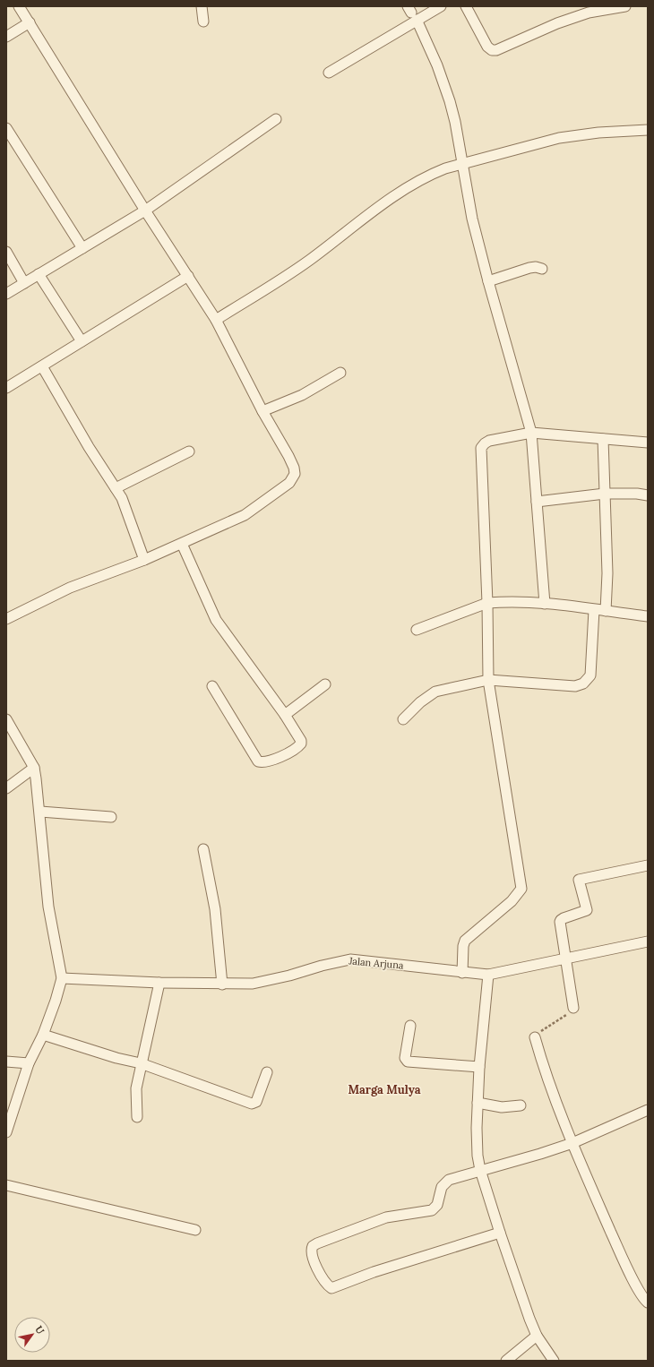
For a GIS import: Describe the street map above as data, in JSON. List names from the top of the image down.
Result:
{
  "streets": {
    "street": ["Jalan Arjuna"]
  },
  "districts": ["Marga Mulya"],
  "north": "top right"
}
